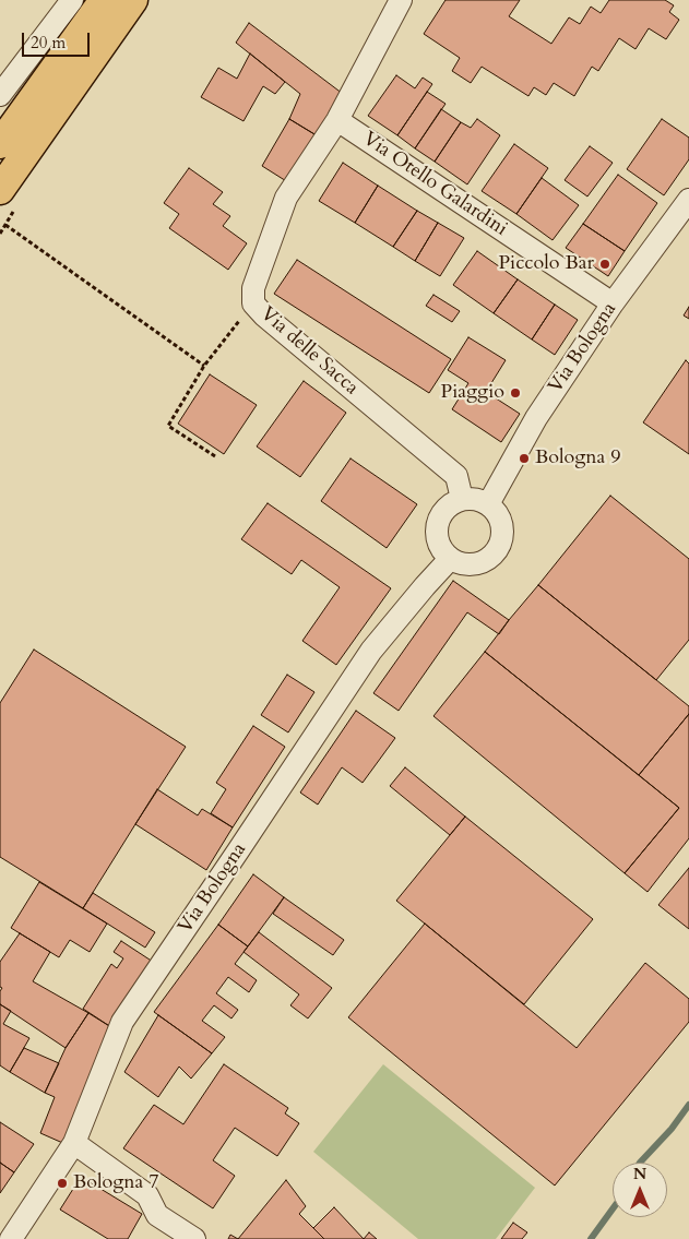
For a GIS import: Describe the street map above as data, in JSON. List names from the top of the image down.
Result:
{
  "streets": {
    "street": ["Via Otello Galardini", "Via Bologna", "Via delle Sacca"]
  },
  "crossings": [
    ["Via Otello Galardini", "Via Bologna"],
    ["Via Otello Galardini", "Via delle Sacca"],
    ["Via Bologna", "Via delle Sacca"]
  ],
  "places": [
    "Piccolo Bar",
    "Piaggio",
    "Bologna 9",
    "Bologna 7"
  ],
  "scale_bar": "20 m",
  "north": "top"
}
